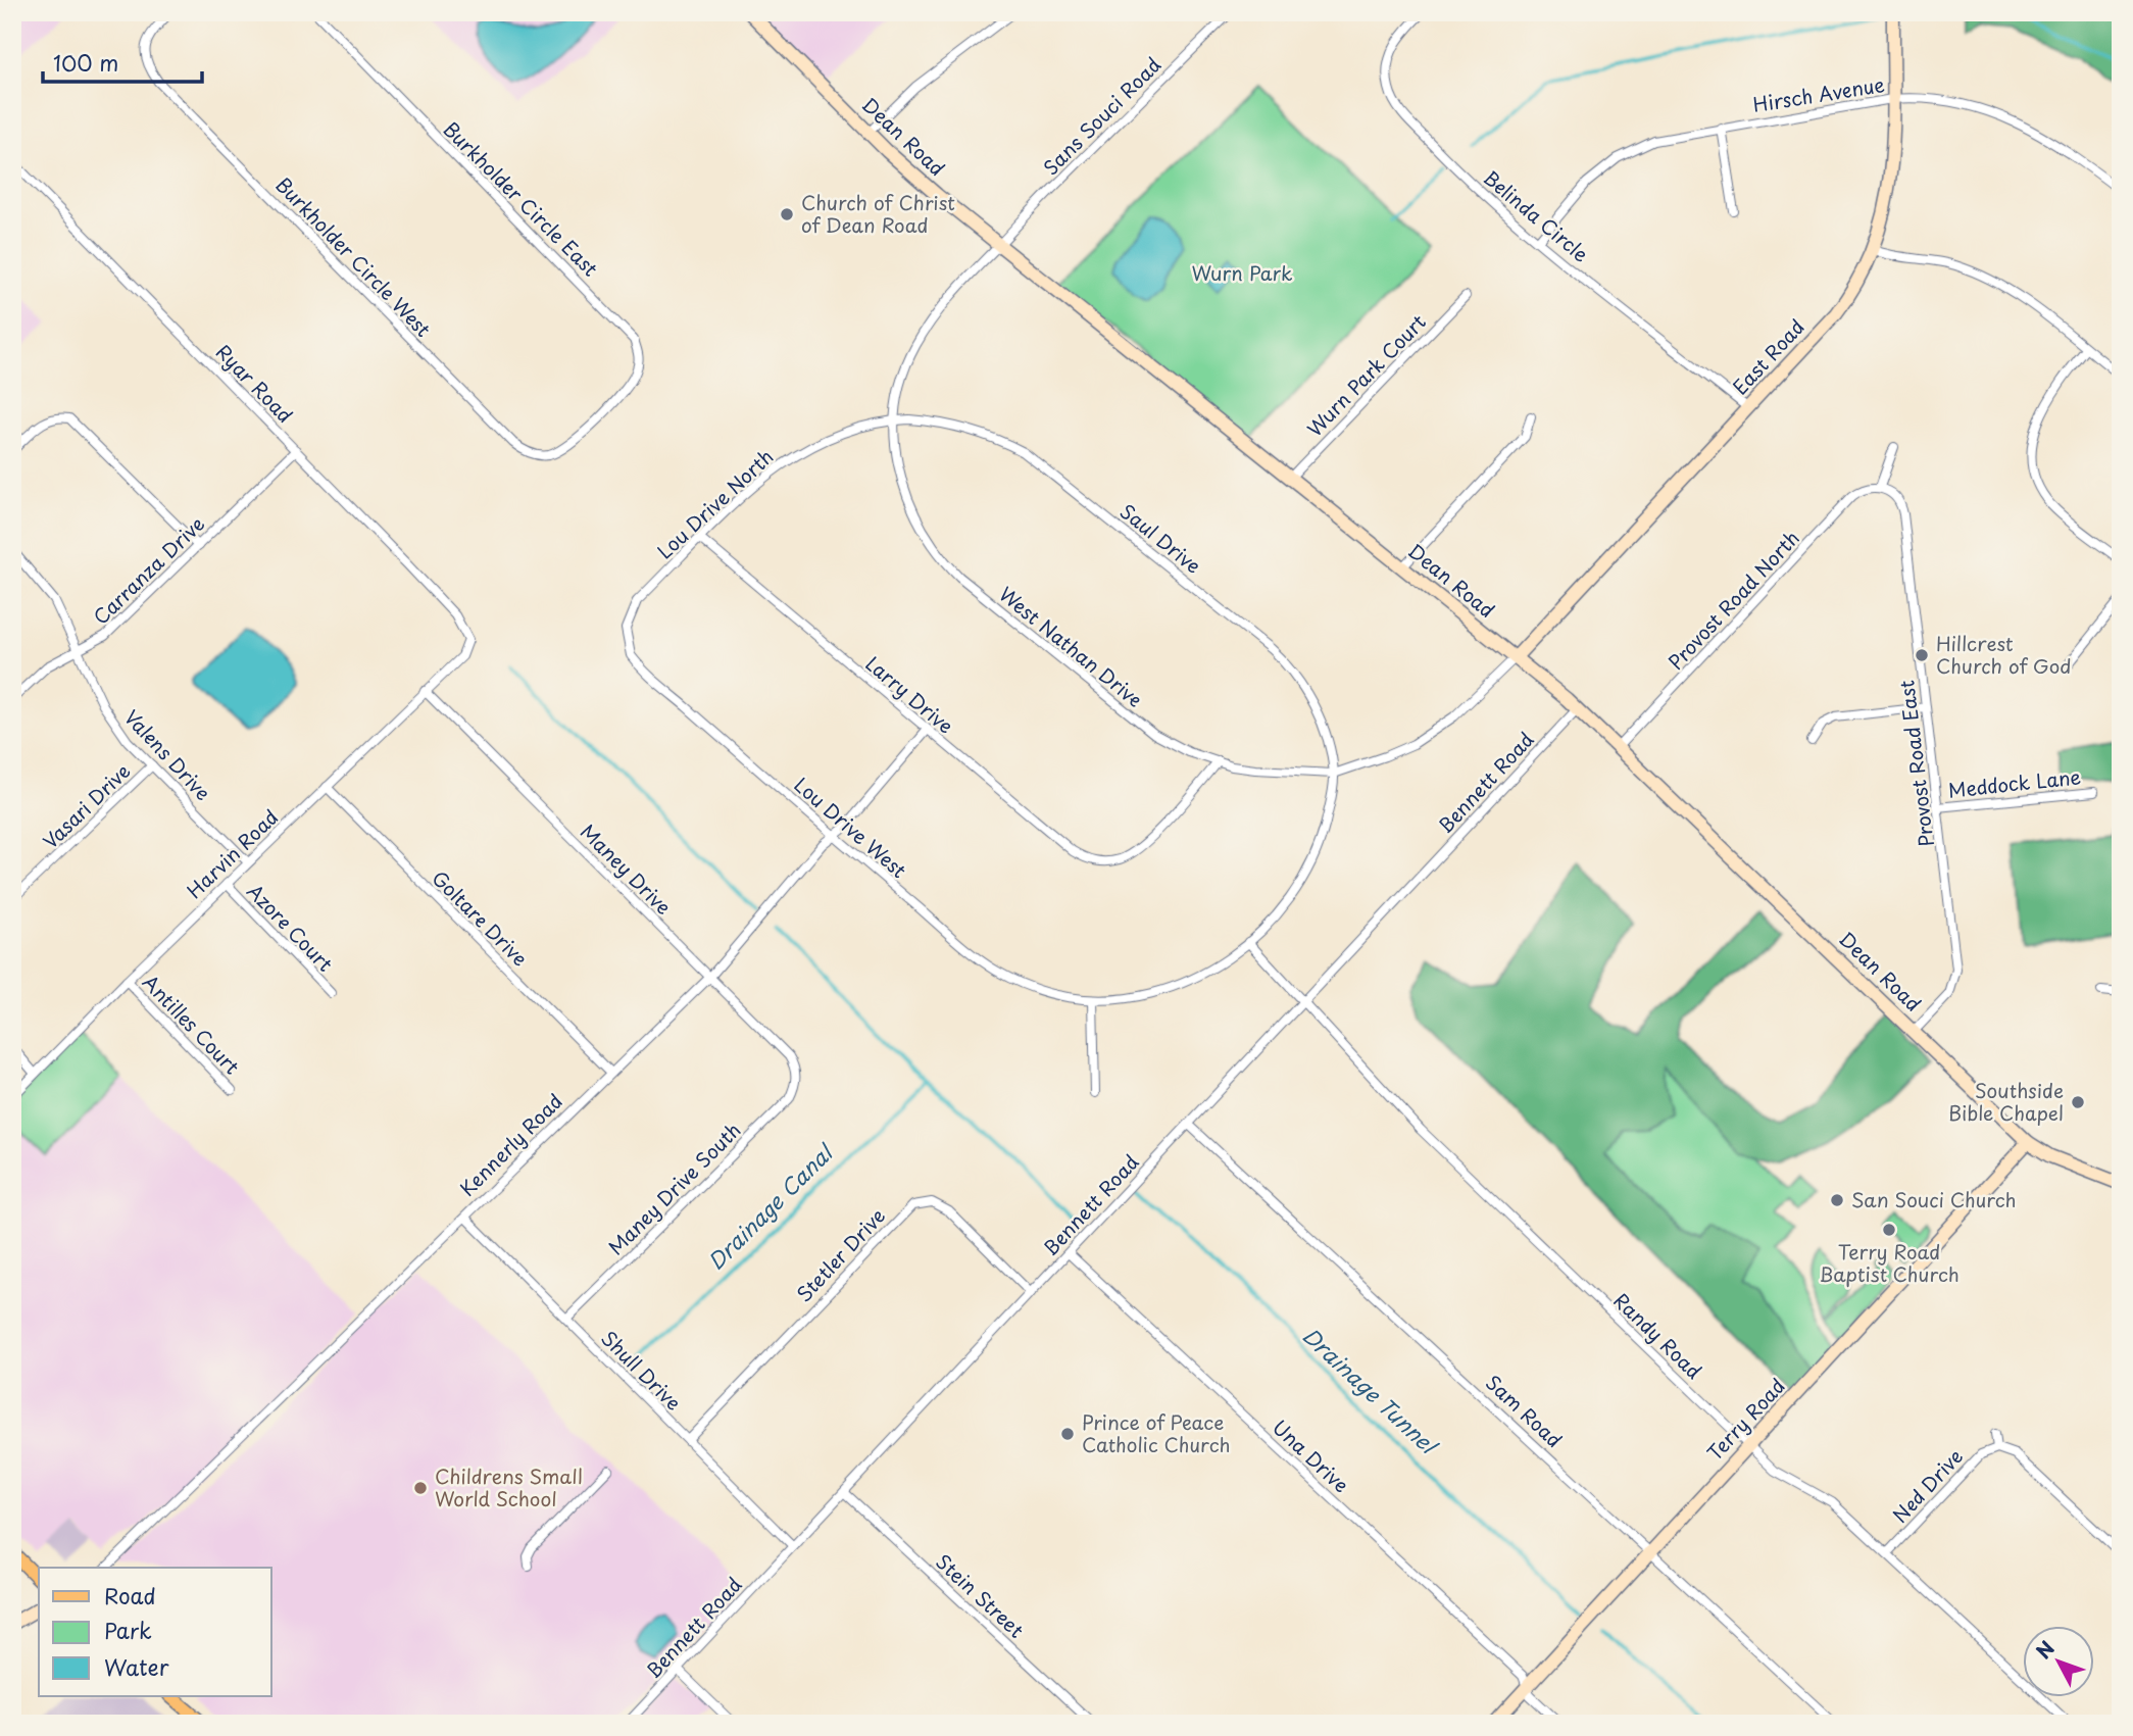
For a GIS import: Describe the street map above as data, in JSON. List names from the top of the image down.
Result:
{
  "streets": {
    "main road": ["Dean Road", "East Road", "Terry Road"],
    "street": [
      "Hirsch Avenue",
      "Sans Souci Road",
      "Burkholder Circle East",
      "Belinda Circle",
      "Burkholder Circle West",
      "Wurn Park Court",
      "Ryar Road",
      "Lou Drive North",
      "Saul Drive",
      "Carranza Drive",
      "Provost Road North",
      "West Nathan Drive",
      "Larry Drive",
      "Valens Drive",
      "Provost Road East",
      "Bennett Road",
      "Meddock Lane",
      "Vasari Drive",
      "Lou Drive West",
      "Harvin Road",
      "Maney Drive",
      "Goltare Drive",
      "Azore Court",
      "Antilles Court",
      "Kennerly Road",
      "Maney Drive South",
      "Stetler Drive",
      "Randy Road",
      "Shull Drive",
      "Sam Road",
      "Una Drive",
      "Ned Drive",
      "Stein Street"
    ]
  },
  "crossings": [
    ["Hirsch Avenue", "Belinda Circle"],
    ["Hirsch Avenue", "East Road"],
    ["Sans Souci Road", "Dean Road"],
    ["Sans Souci Road", "Lou Drive North"],
    ["Sans Souci Road", "Saul Drive"],
    ["Sans Souci Road", "West Nathan Drive"],
    ["Dean Road", "East Road"],
    ["Dean Road", "Wurn Park Court"],
    ["Dean Road", "Provost Road North"],
    ["Dean Road", "West Nathan Drive"],
    ["Dean Road", "Provost Road East"],
    ["Dean Road", "Bennett Road"],
    ["Dean Road", "Terry Road"],
    ["Burkholder Circle East", "Burkholder Circle West"],
    ["Belinda Circle", "East Road"],
    ["East Road", "West Nathan Drive"],
    ["Ryar Road", "Carranza Drive"],
    ["Ryar Road", "Harvin Road"],
    ["Lou Drive North", "Saul Drive"],
    ["Lou Drive North", "West Nathan Drive"],
    ["Lou Drive North", "Larry Drive"],
    ["Lou Drive North", "Lou Drive West"],
    ["Saul Drive", "West Nathan Drive"],
    ["Saul Drive", "Lou Drive West"],
    ["Carranza Drive", "Valens Drive"],
    ["Provost Road North", "Provost Road East"],
    ["West Nathan Drive", "Larry Drive"],
    ["West Nathan Drive", "Lou Drive West"],
    ["Larry Drive", "Kennerly Road"],
    ["Valens Drive", "Vasari Drive"],
    ["Valens Drive", "Harvin Road"],
    ["Provost Road East", "Meddock Lane"],
    ["Bennett Road", "Stetler Drive"],
    ["Bennett Road", "Randy Road"],
    ["Bennett Road", "Shull Drive"],
    ["Bennett Road", "Sam Road"],
    ["Bennett Road", "Una Drive"],
    ["Bennett Road", "Stein Street"],
    ["Lou Drive West", "Kennerly Road"],
    ["Lou Drive West", "Randy Road"],
    ["Harvin Road", "Maney Drive"],
    ["Harvin Road", "Goltare Drive"],
    ["Harvin Road", "Azore Court"],
    ["Harvin Road", "Antilles Court"],
    ["Maney Drive", "Kennerly Road"],
    ["Maney Drive", "Maney Drive South"],
    ["Goltare Drive", "Kennerly Road"],
    ["Kennerly Road", "Shull Drive"],
    ["Maney Drive South", "Shull Drive"],
    ["Stetler Drive", "Shull Drive"],
    ["Randy Road", "Terry Road"],
    ["Randy Road", "Ned Drive"],
    ["Sam Road", "Terry Road"],
    ["Terry Road", "Una Drive"]
  ],
  "water": ["Drainage Canal", "Drainage Tunnel"],
  "parks": ["Wurn Park"],
  "places": [
    "Church of Christ of Dean Road",
    "Hillcrest Church of God",
    "Southside Bible Chapel",
    "San Souci Church",
    "Terry Road Baptist Church",
    "Prince of Peace Catholic Church",
    "Childrens Small World School"
  ],
  "legend": ["Road", "Park", "Water"],
  "scale_bar": "100 m",
  "north": "top left"
}
